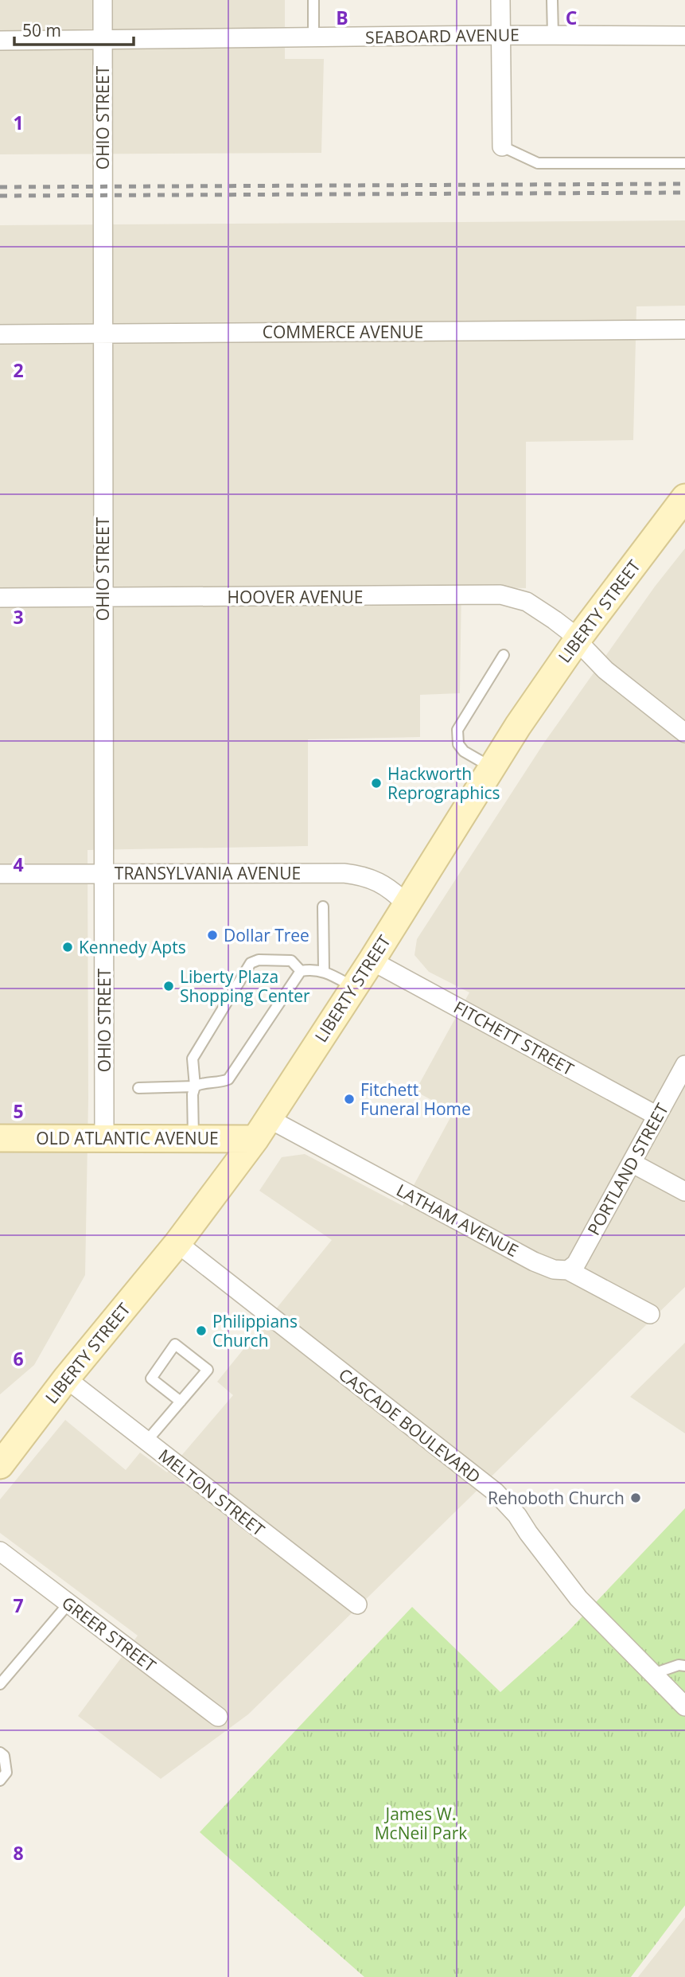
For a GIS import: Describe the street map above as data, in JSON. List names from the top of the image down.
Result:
{
  "streets": {
    "main road": ["LIBERTY STREET", "OLD ATLANTIC AVENUE"],
    "street": [
      "SEABOARD AVENUE",
      "OHIO STREET",
      "COMMERCE AVENUE",
      "HOOVER AVENUE",
      "TRANSYLVANIA AVENUE",
      "FITCHETT STREET",
      "PORTLAND STREET",
      "LATHAM AVENUE",
      "CASCADE BOULEVARD",
      "MELTON STREET",
      "GREER STREET"
    ]
  },
  "crossings": [
    ["SEABOARD AVENUE", "OHIO STREET"],
    ["OHIO STREET", "COMMERCE AVENUE"],
    ["OHIO STREET", "HOOVER AVENUE"],
    ["OHIO STREET", "TRANSYLVANIA AVENUE"],
    ["OHIO STREET", "OLD ATLANTIC AVENUE"],
    ["HOOVER AVENUE", "LIBERTY STREET"],
    ["LIBERTY STREET", "TRANSYLVANIA AVENUE"],
    ["LIBERTY STREET", "FITCHETT STREET"],
    ["LIBERTY STREET", "OLD ATLANTIC AVENUE"],
    ["LIBERTY STREET", "LATHAM AVENUE"],
    ["LIBERTY STREET", "CASCADE BOULEVARD"],
    ["LIBERTY STREET", "MELTON STREET"],
    ["FITCHETT STREET", "PORTLAND STREET"],
    ["OLD ATLANTIC AVENUE", "LATHAM AVENUE"],
    ["PORTLAND STREET", "LATHAM AVENUE"]
  ],
  "parks": ["James W. McNeil Park"],
  "places": [
    "Hackworth Reprographics",
    "Dollar Tree",
    "Kennedy Apts",
    "Liberty Plaza Shopping Center",
    "Fitchett Funeral Home",
    "Philippians Church",
    "Rehoboth Church"
  ],
  "scale_bar": "50 m",
  "grid": {
    "columns": ["B", "C"],
    "rows": [
      "1",
      "2",
      "3",
      "4",
      "5",
      "6",
      "7",
      "8"
    ]
  }
}
